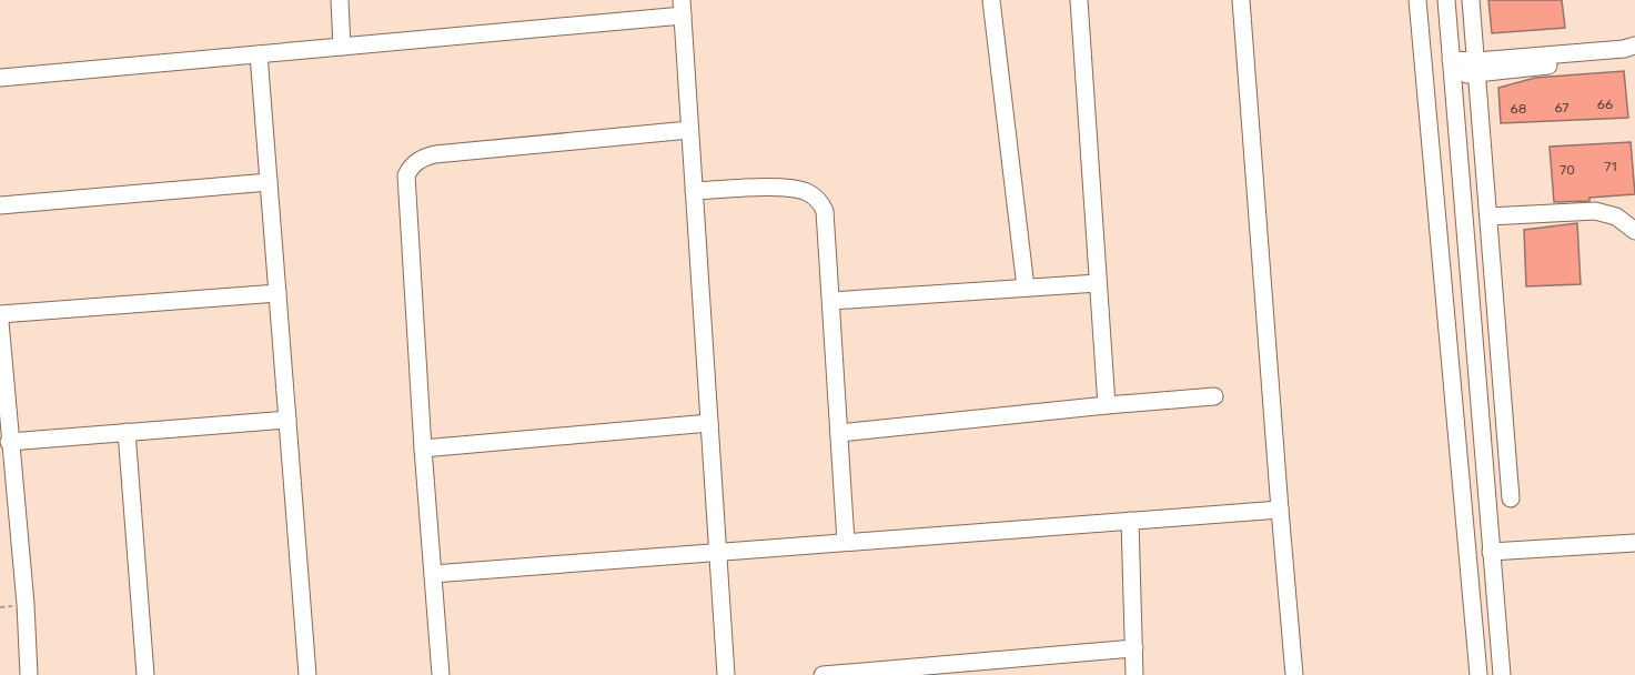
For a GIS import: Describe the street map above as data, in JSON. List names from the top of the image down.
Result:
{
  "house_numbers": [
    "66",
    "67",
    "68",
    "71",
    "70"
  ]
}
